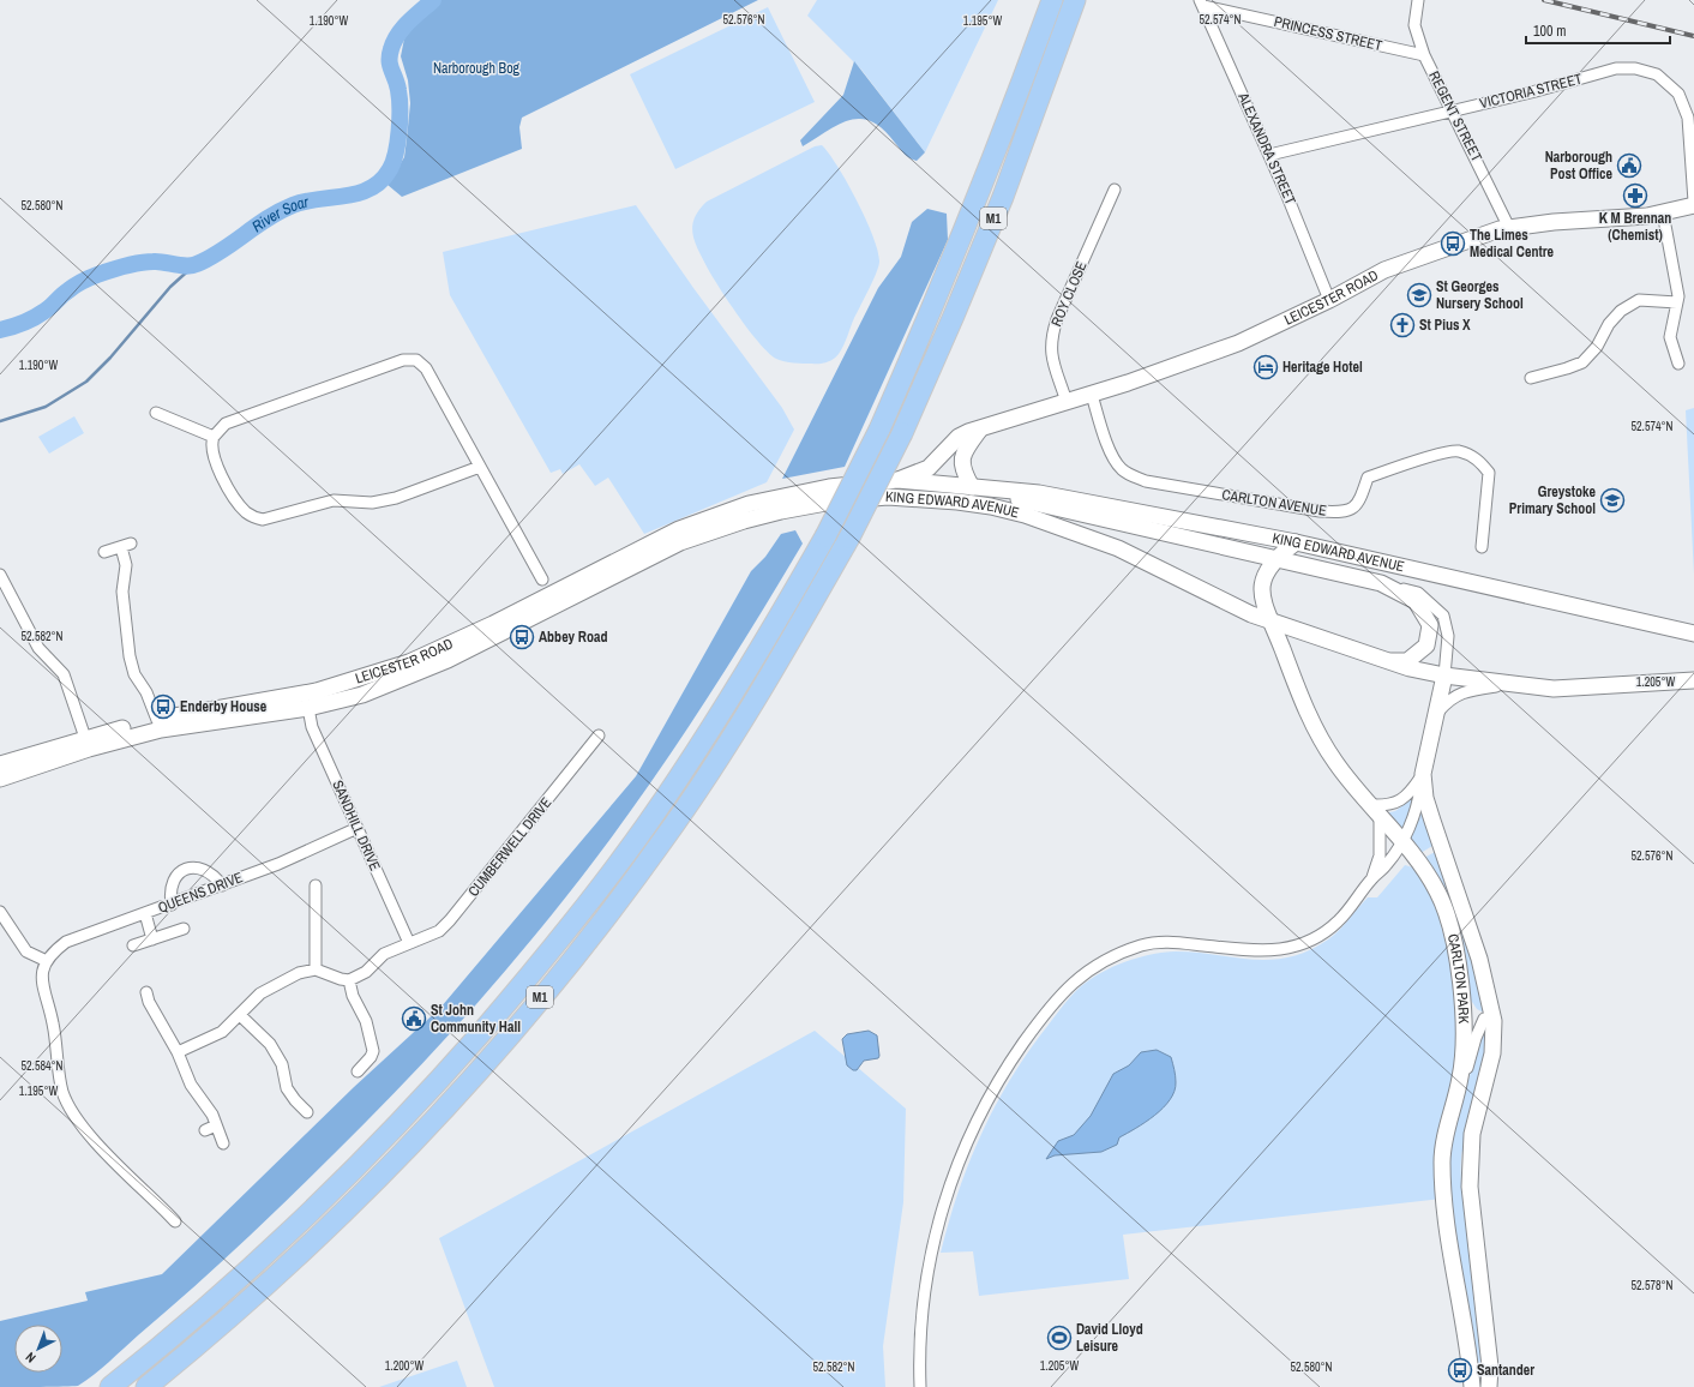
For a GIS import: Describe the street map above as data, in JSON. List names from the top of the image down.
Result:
{
  "streets": {
    "highway": ["M1"],
    "main road": ["LEICESTER ROAD", "KING EDWARD AVENUE", "CARLTON PARK"],
    "street": [
      "PRINCESS STREET",
      "VICTORIA STREET",
      "REGENT STREET",
      "ALEXANDRA STREET",
      "ROY CLOSE",
      "CARLTON AVENUE",
      "SANDHILL DRIVE",
      "CUMBERWELL DRIVE",
      "QUEENS DRIVE"
    ]
  },
  "crossings": [
    ["PRINCESS STREET", "REGENT STREET"],
    ["PRINCESS STREET", "ALEXANDRA STREET"],
    ["VICTORIA STREET", "REGENT STREET"],
    ["VICTORIA STREET", "ALEXANDRA STREET"],
    ["VICTORIA STREET", "LEICESTER ROAD"],
    ["REGENT STREET", "LEICESTER ROAD"],
    ["ALEXANDRA STREET", "LEICESTER ROAD"],
    ["ROY CLOSE", "LEICESTER ROAD"],
    ["LEICESTER ROAD", "CARLTON AVENUE"],
    ["LEICESTER ROAD", "KING EDWARD AVENUE"],
    ["LEICESTER ROAD", "SANDHILL DRIVE"],
    ["KING EDWARD AVENUE", "CARLTON PARK"],
    ["SANDHILL DRIVE", "CUMBERWELL DRIVE"],
    ["SANDHILL DRIVE", "QUEENS DRIVE"]
  ],
  "water": ["River Soar"],
  "parks": ["Narborough Bog"],
  "places": {
    "public building": ["Narborough Post Office", "St John Community Hall"],
    "pharmacy": ["K M Brennan (Chemist)"],
    "bus stop": [
      "The Limes Medical Centre",
      "Abbey Road",
      "Enderby House",
      "Santander"
    ],
    "school or university": ["St Georges Nursery School", "Greystoke Primary School"],
    "church": ["St Pius X"],
    "hotel": ["Heritage Hotel"],
    "sports": ["David Lloyd Leisure"]
  },
  "scale_bar": "100 m",
  "north": "bottom left",
  "coordinates": [
    "52.574°N",
    "52.576°N",
    "1.190°W",
    "1.195°W",
    "52.580°N",
    "52.582°N",
    "1.205°W",
    "52.584°N",
    "52.578°N",
    "1.200°W"
  ]
}
